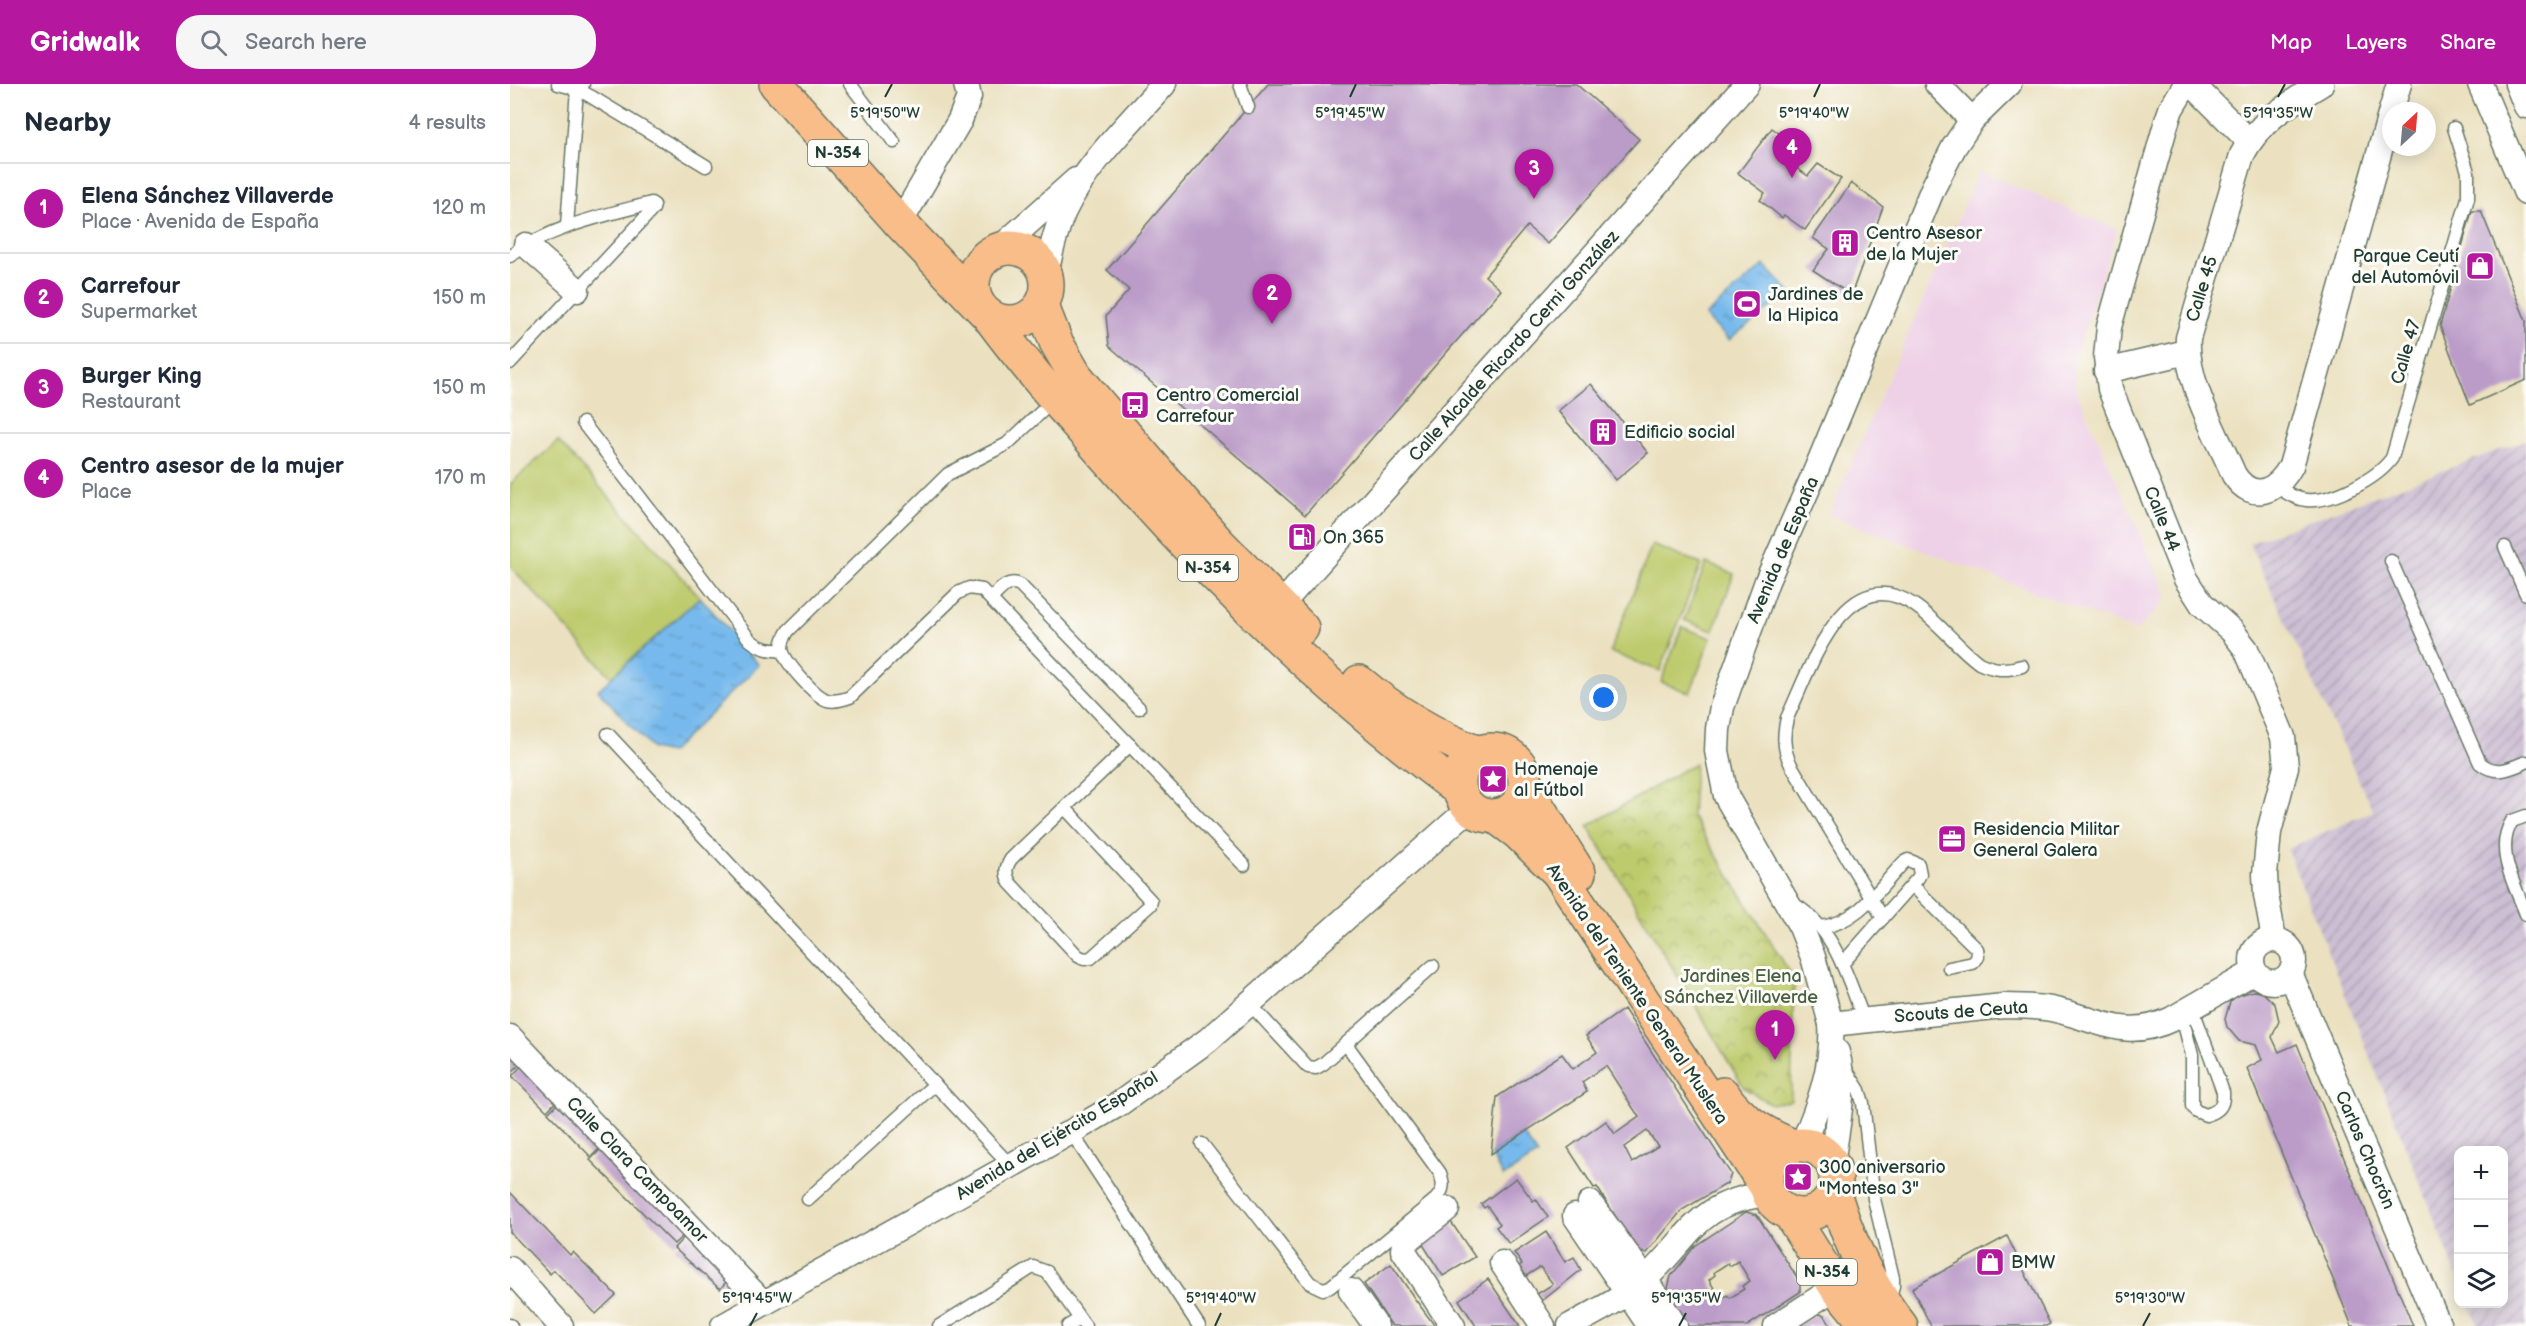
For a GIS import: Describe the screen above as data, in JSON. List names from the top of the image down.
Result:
{
  "streets": {
    "highway": ["N-354", "Avenida de España", "Avenida del Teniente General Muslera"],
    "street": [
      "Calle 45",
      "Calle Alcalde Ricardo Cerni González",
      "Calle 44",
      "Scouts de Ceuta",
      "Avenida del Ejército Español",
      "Carlos Chocrón",
      "Calle Clara Campoamor"
    ],
    "lane": ["Calle 47"]
  },
  "crossings": [
    ["N-354", "Calle Alcalde Ricardo Cerni González"],
    ["N-354", "Avenida de España"],
    ["N-354", "Avenida del Teniente General Muslera"],
    ["N-354", "Avenida del Ejército Español"],
    ["Calle 45", "Calle 47"],
    ["Calle 44", "Scouts de Ceuta"],
    ["Calle 44", "Carlos Chocrón"],
    ["Avenida de España", "Avenida del Teniente General Muslera"],
    ["Avenida de España", "Scouts de Ceuta"],
    ["Avenida del Teniente General Muslera", "Avenida del Ejército Español"],
    ["Scouts de Ceuta", "Carlos Chocrón"],
    ["Avenida del Ejército Español", "Calle Clara Campoamor"]
  ],
  "parks": ["Jardines Elena Sánchez Villaverde"],
  "places": {
    "building": ["Centro Asesor de la Mujer", "Edificio social"],
    "shop": ["Parque Ceutí del Automóvil", "BMW"],
    "sports": ["Jardines de la Hipica"],
    "bus stop": ["Centro Comercial Carrefour"],
    "fuel station": ["On 365"],
    "place": ["Homenaje al Fútbol", "300 aniversario \"Montesa 3\""],
    "office": ["Residencia Militar General Galera"]
  },
  "north": "top right",
  "page": {
    "header": "Gridwalk",
    "search": "Search here",
    "nav": ["Map", "Layers", "Share"],
    "heading": ["Nearby", "4 results"],
    "pins": [
      "4",
      "3",
      "2",
      "1"
    ],
    "list": [
      {
        "mark": "1",
        "name": "Elena Sánchez Villaverde",
        "note": "Place · Avenida de España",
        "value": "120 m"
      },
      {
        "mark": "2",
        "name": "Carrefour",
        "note": "Supermarket",
        "value": "150 m"
      },
      {
        "mark": "3",
        "name": "Burger King",
        "note": "Restaurant",
        "value": "150 m"
      },
      {
        "mark": "4",
        "name": "Centro asesor de la mujer",
        "note": "Place",
        "value": "170 m"
      }
    ],
    "map_buttons": ["+", "−"]
  },
  "coordinates": [
    "5°19'50\"W",
    "5°19'45\"W",
    "5°19'40\"W",
    "5°19'35\"W",
    "5°19'30\"W"
  ]
}
